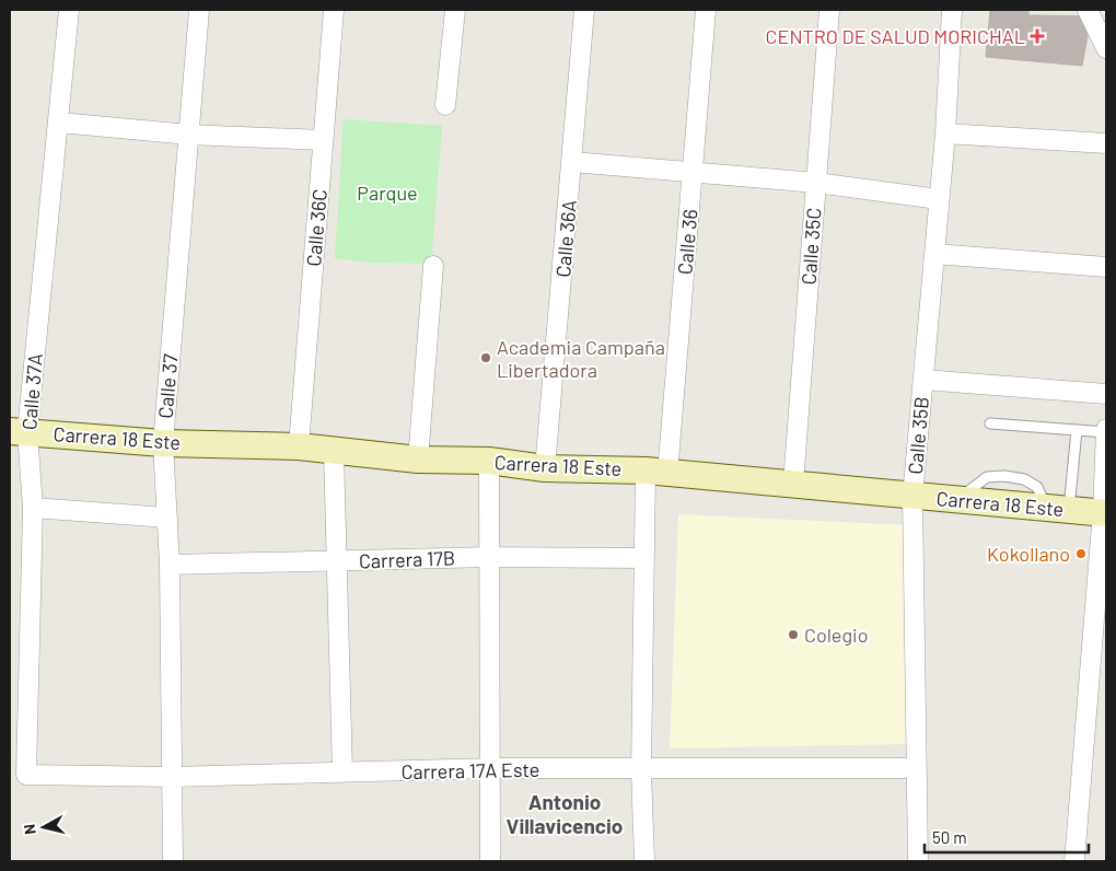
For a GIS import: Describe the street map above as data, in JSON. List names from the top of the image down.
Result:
{
  "streets": {
    "street": [
      "Calle 36C",
      "Calle 36A",
      "Calle 36",
      "Calle 35C",
      "Calle 37",
      "Calle 37A",
      "Calle 35B",
      "Carrera 18 Este",
      "Carrera 17B",
      "Carrera 17A Este"
    ]
  },
  "crossings": [
    ["Calle 36C", "Carrera 18 Este"],
    ["Calle 36A", "Carrera 18 Este"],
    ["Calle 36", "Carrera 18 Este"],
    ["Calle 36", "Carrera 17B"],
    ["Calle 36", "Carrera 17A Este"],
    ["Calle 35C", "Carrera 18 Este"],
    ["Calle 37", "Carrera 18 Este"],
    ["Calle 37", "Carrera 17B"],
    ["Calle 37", "Carrera 17A Este"],
    ["Calle 37A", "Carrera 18 Este"],
    ["Calle 37A", "Carrera 17A Este"],
    ["Calle 35B", "Carrera 18 Este"],
    ["Calle 35B", "Carrera 17A Este"]
  ],
  "districts": ["Antonio Villavicencio"],
  "parks": ["Parque"],
  "places": {
    "health": ["CENTRO DE SALUD MORICHAL"],
    "other": ["Academia Campaña Libertadora", "Kokollano", "Colegio"]
  },
  "scale_bar": "50 m",
  "north": "left"
}
